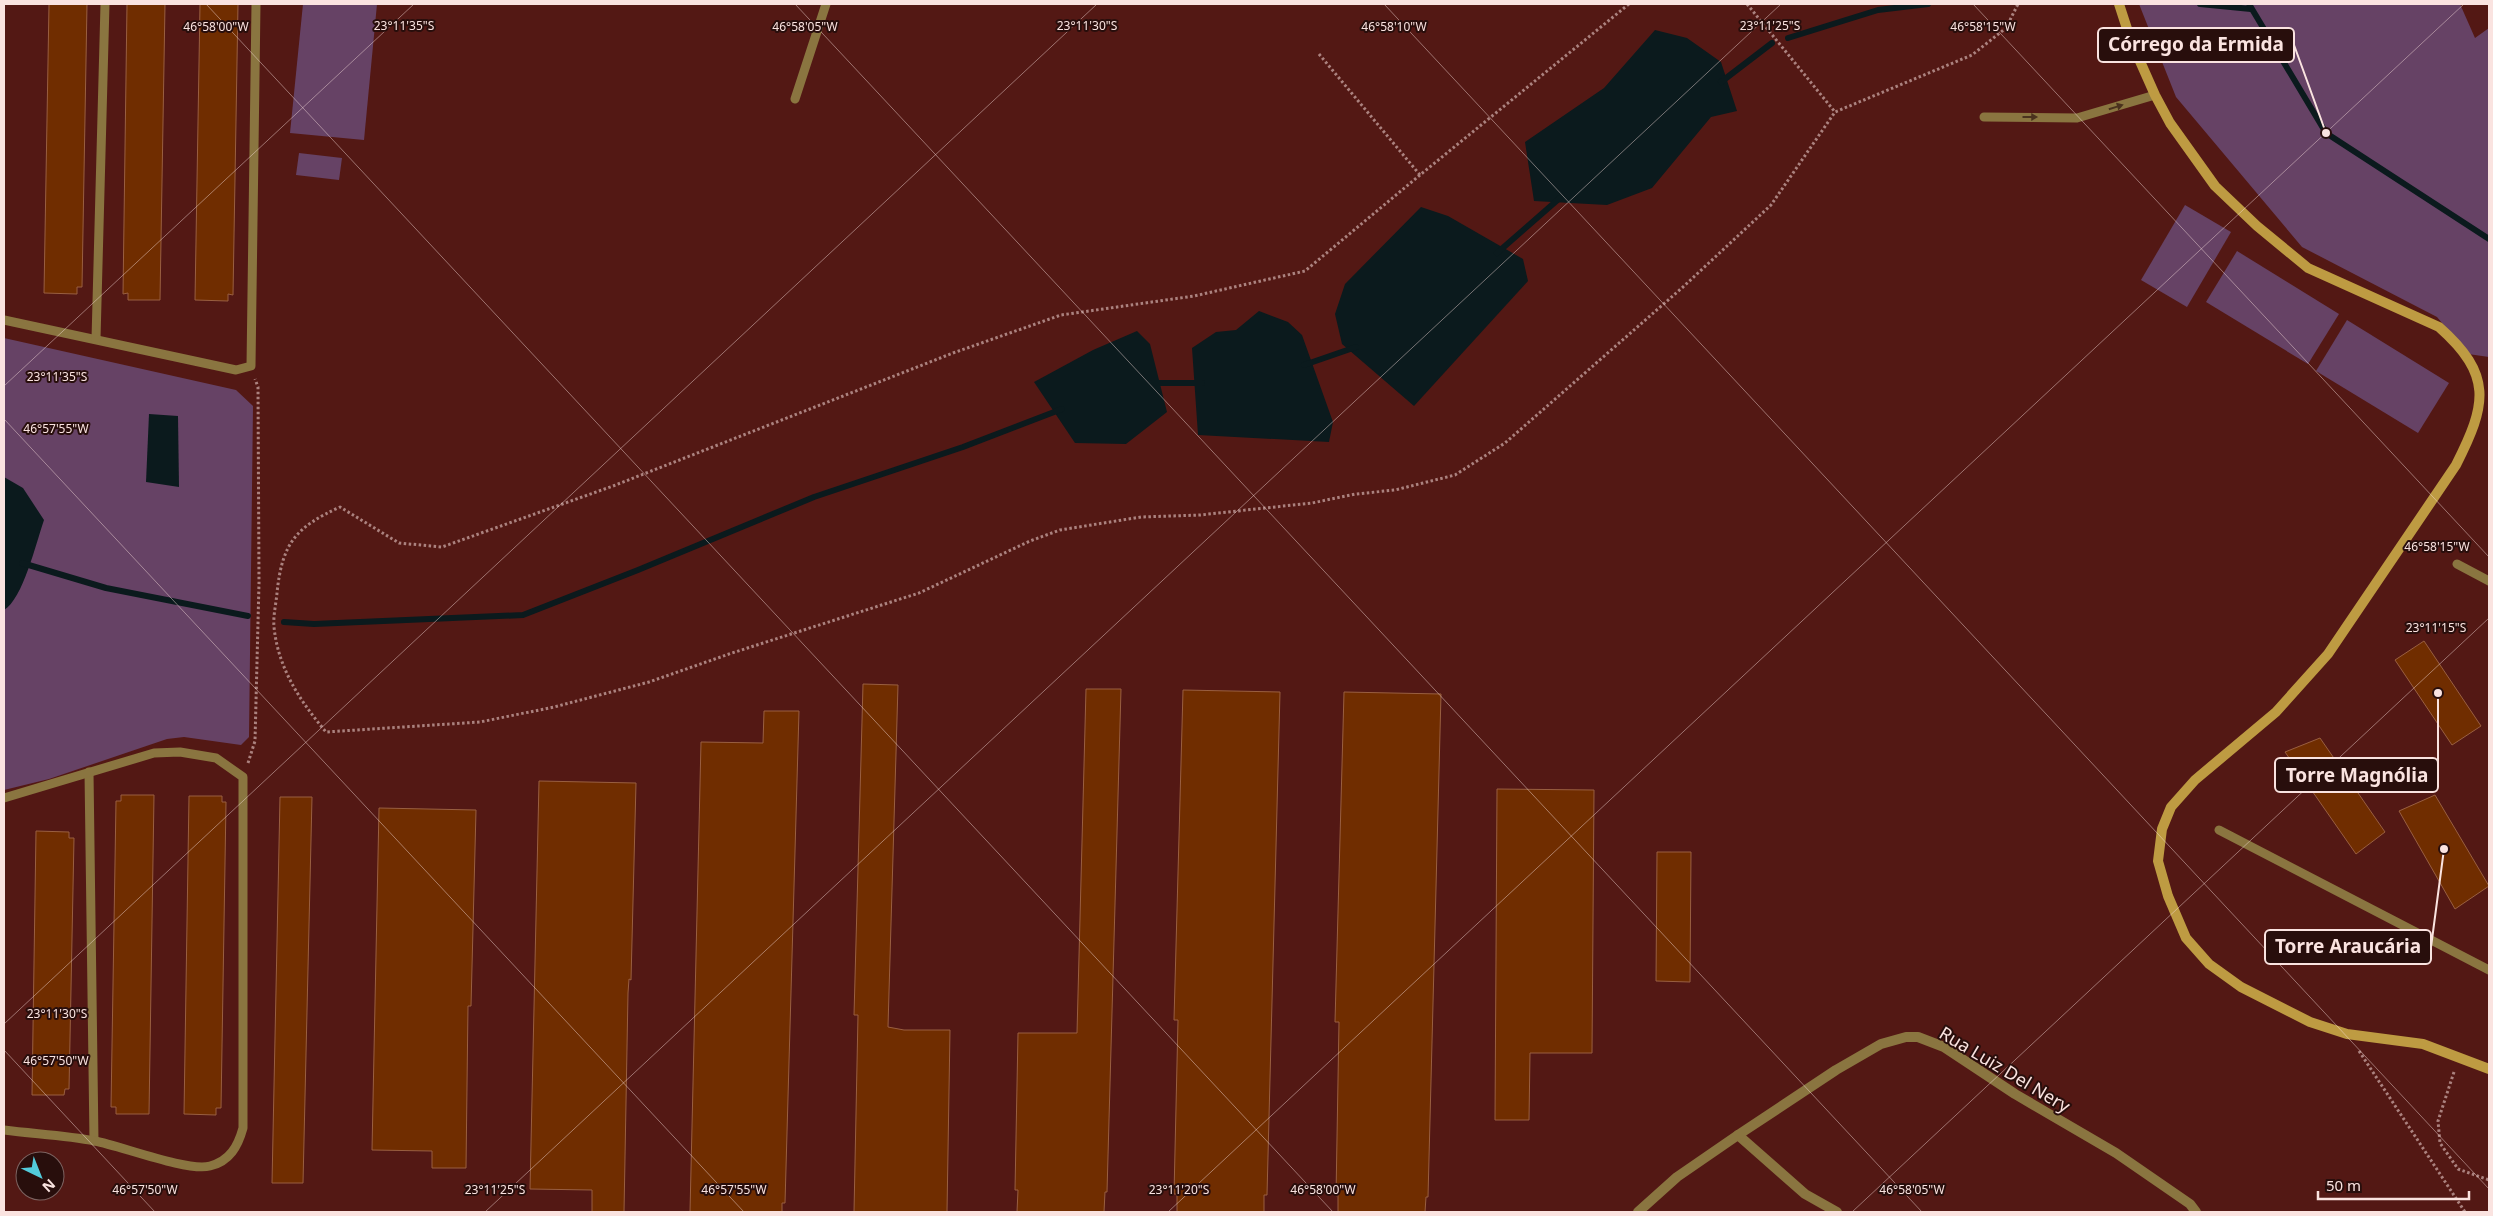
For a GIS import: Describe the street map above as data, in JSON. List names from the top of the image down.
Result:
{
  "streets": {
    "street": ["Rua Luiz Del Nery"]
  },
  "places": ["Córrego da Ermida", "Torre Magnólia", "Torre Araucária"],
  "scale_bar": "50 m",
  "north": "bottom right",
  "coordinates": [
    "23°11'35\"S",
    "23°11'30\"S",
    "23°11'25\"S",
    "46°58'00\"W",
    "46°58'05\"W",
    "46°58'10\"W",
    "46°58'15\"W",
    "46°57'55\"W",
    "23°11'15\"S",
    "46°57'50\"W",
    "23°11'20\"S"
  ]
}
